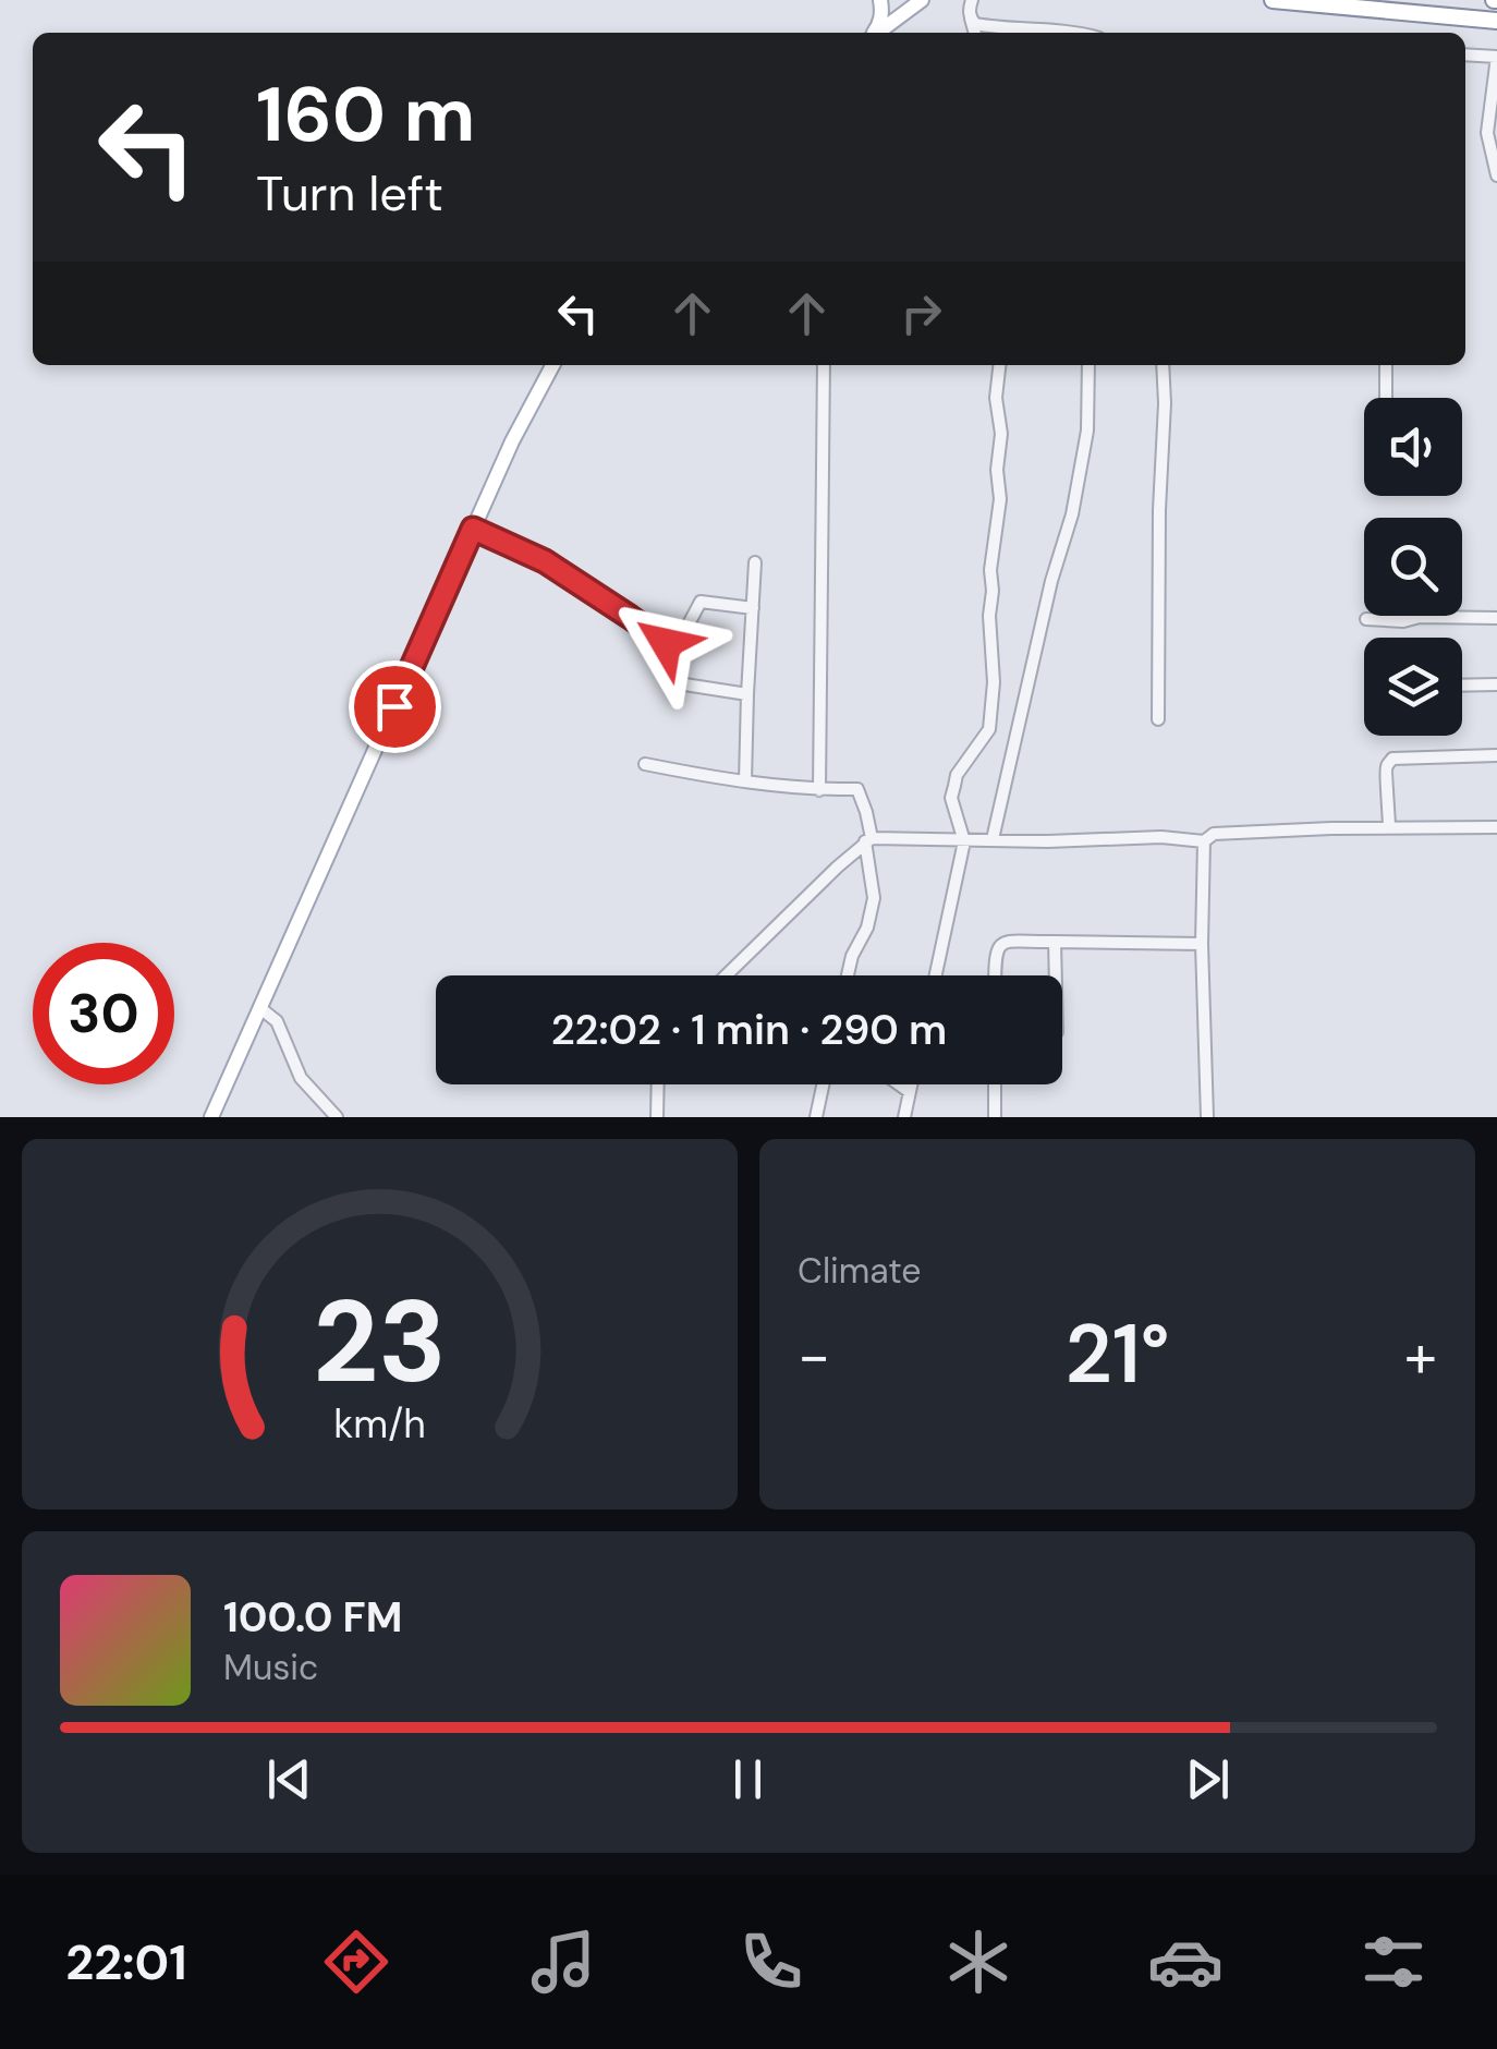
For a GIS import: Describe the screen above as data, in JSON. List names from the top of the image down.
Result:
{
  "page": {
    "turn": ["160 m", "Turn left"],
    "limit": "30",
    "trip": "22:02 · 1 min · 290 m",
    "tile": "Climate",
    "heat": ["−", "21°", "+"],
    "song": ["100.0 FM", "Music"],
    "tabs": "22:01",
    "gauge": ["23", "km/h"]
  }
}
